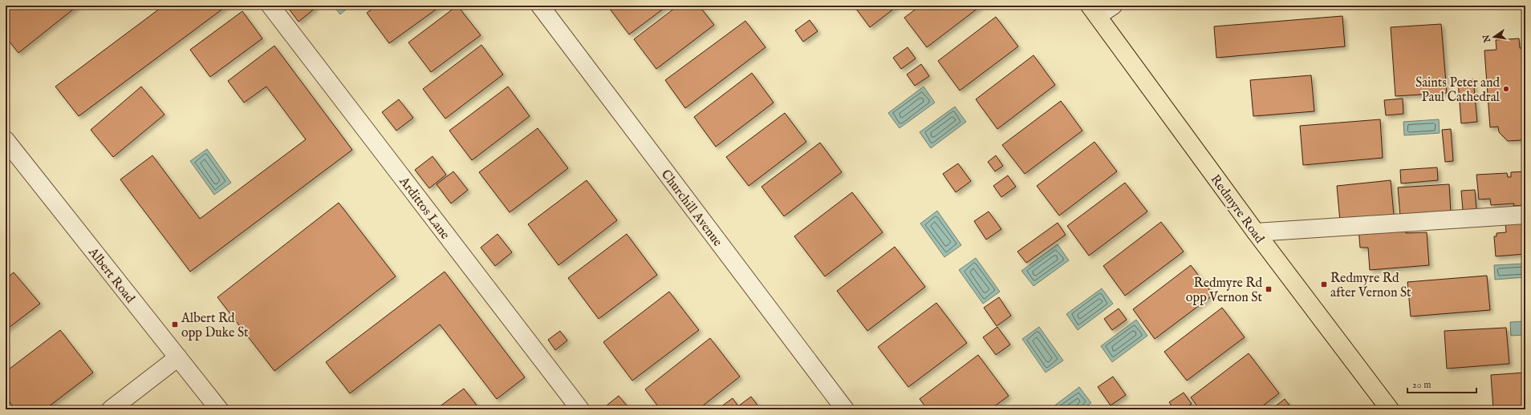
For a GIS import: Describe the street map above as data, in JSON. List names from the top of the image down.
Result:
{
  "streets": {
    "main road": ["Redmyre Road"],
    "street": ["Ardittos Lane", "Churchill Avenue", "Albert Road"]
  },
  "places": {
    "other": ["Saints Peter and Paul Cathedral"],
    "transit": ["Redmyre Rd after Vernon St", "Redmyre Rd opp Vernon St", "Albert Rd opp Duke St"]
  },
  "scale_bar": "20 m",
  "north": "left"
}
